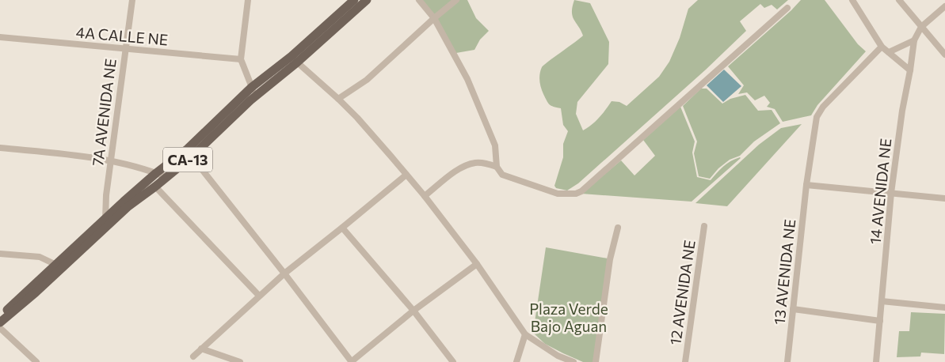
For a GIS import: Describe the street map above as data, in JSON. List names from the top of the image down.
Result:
{
  "streets": {
    "main road": ["CA-13"],
    "street": [
      "4A CALLE NE",
      "7A AVENIDA NE",
      "14 AVENIDA NE",
      "13 AVENIDA NE",
      "12 AVENIDA NE"
    ]
  },
  "crossings": [
    ["4A CALLE NE", "7A AVENIDA NE"],
    ["7A AVENIDA NE", "CA-13"]
  ],
  "parks": ["Plaza Verde Bajo Aguan"]
}
